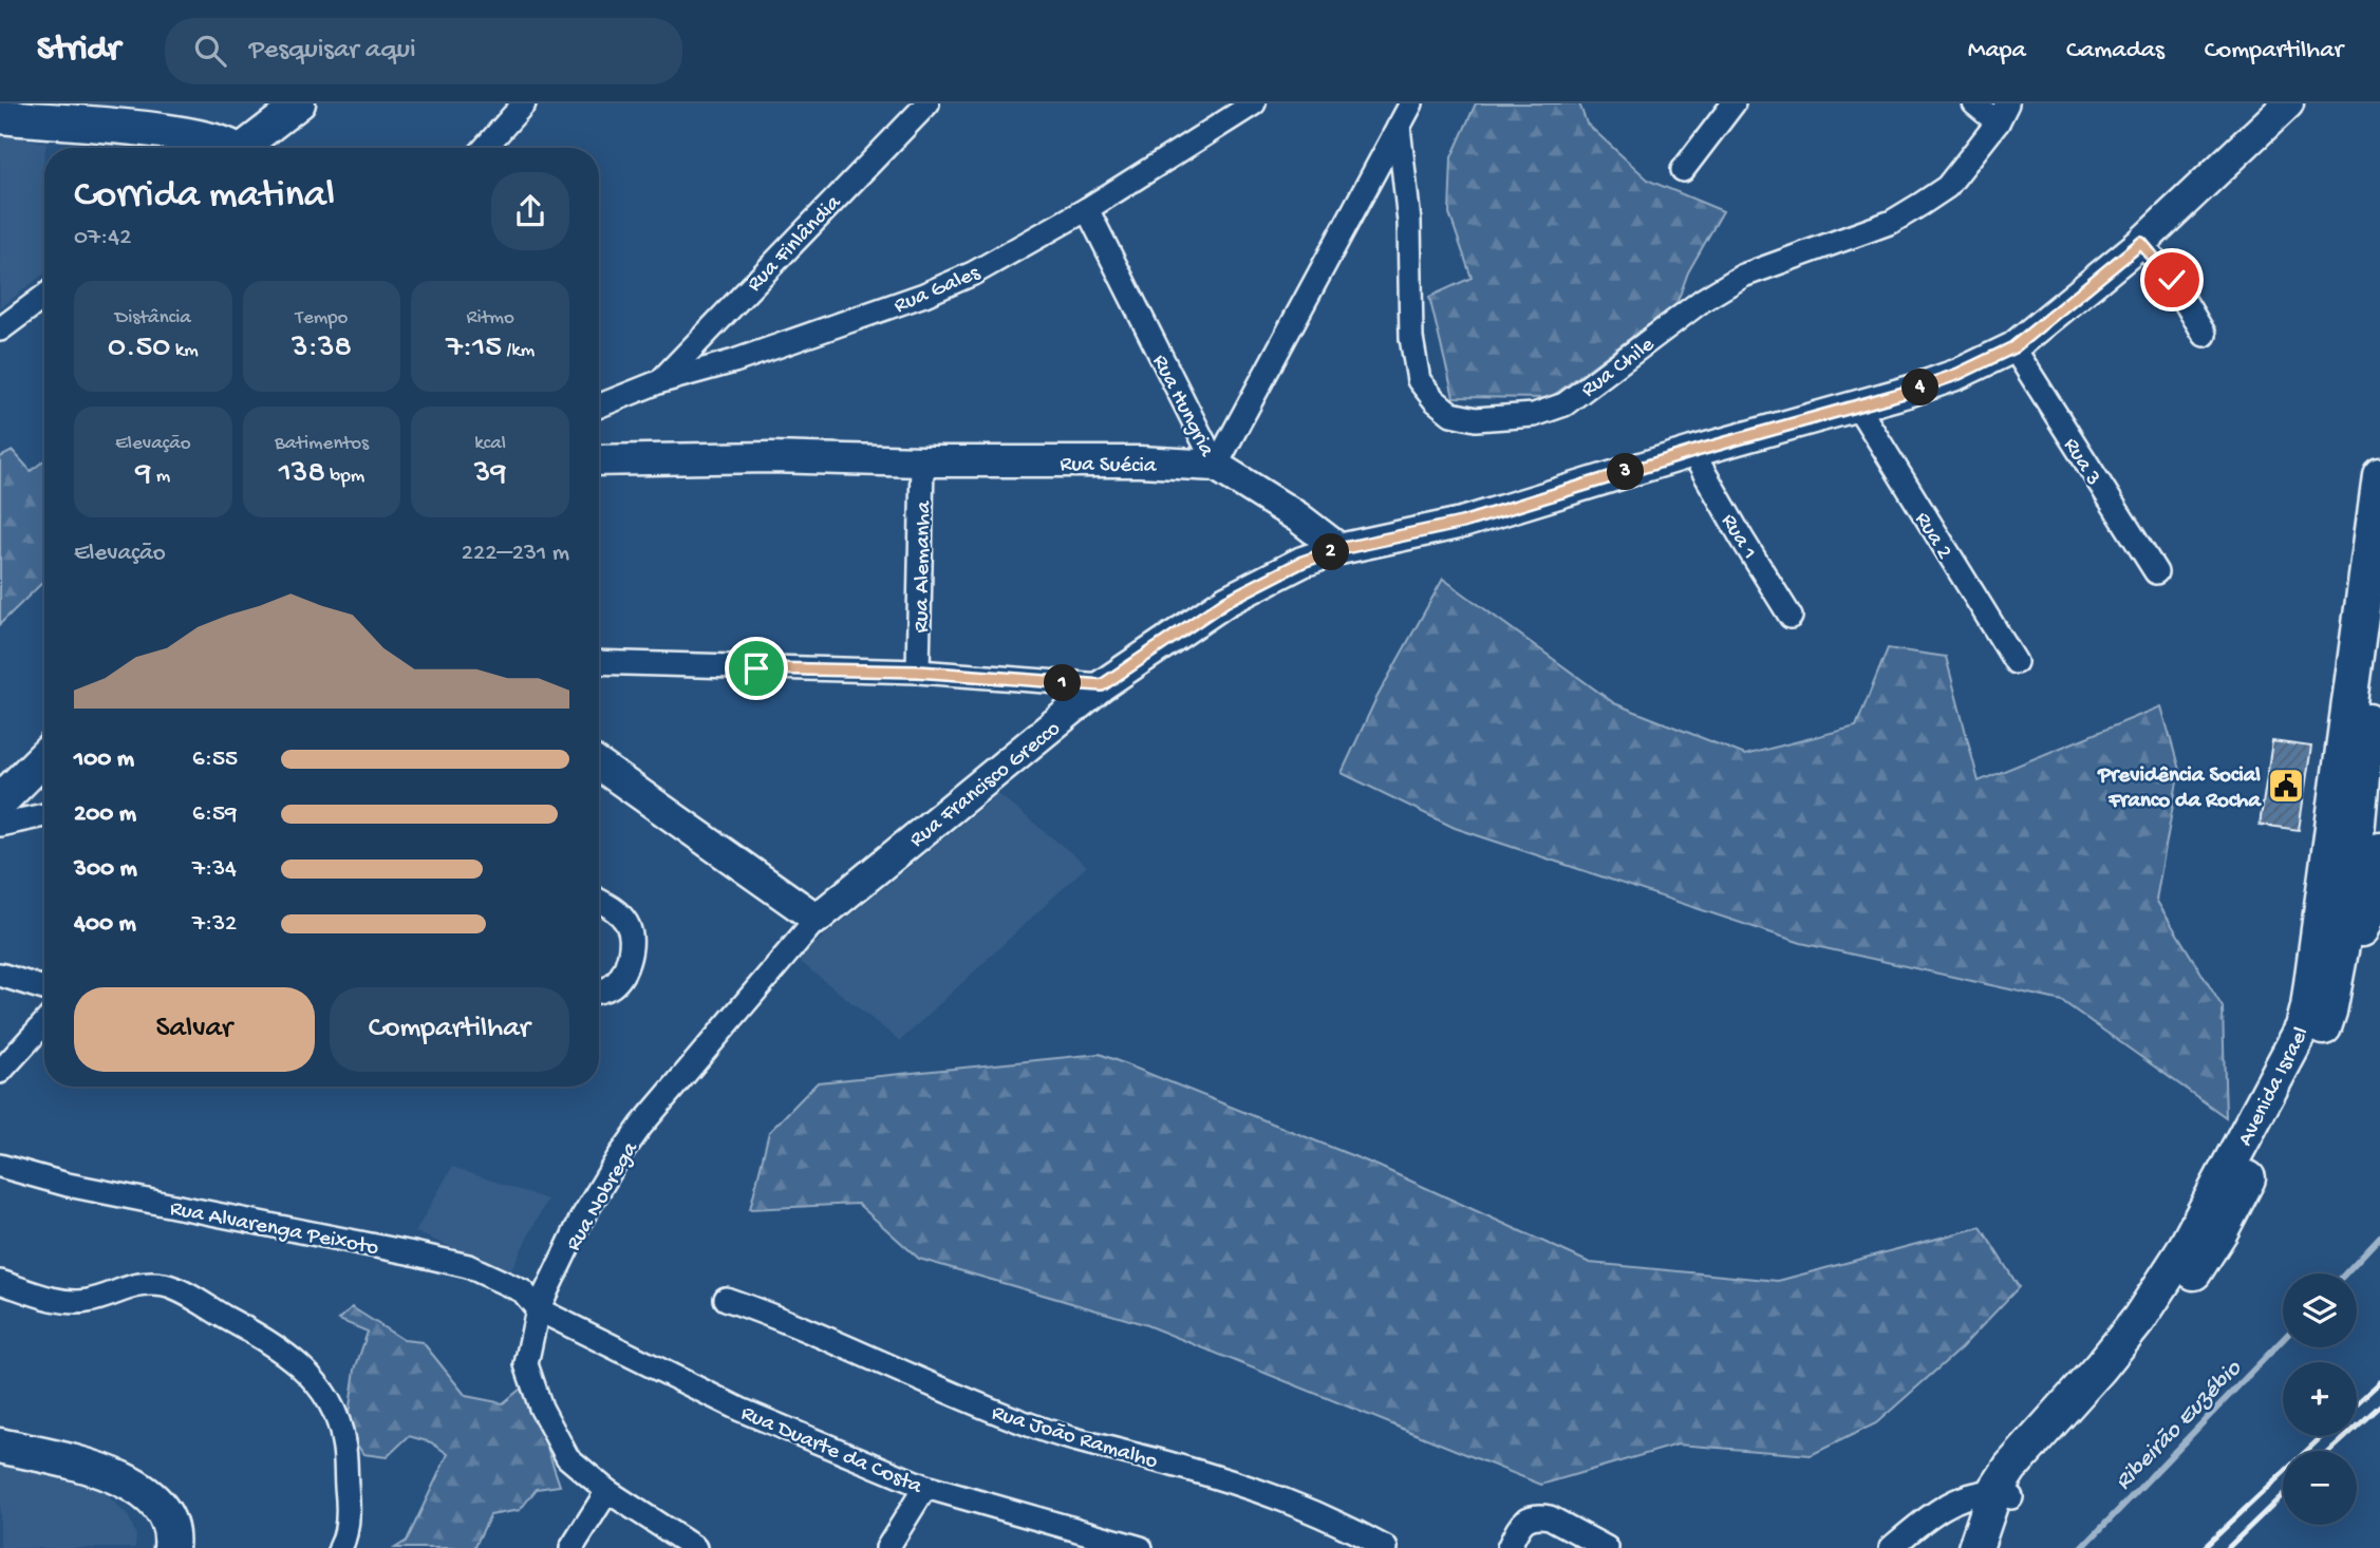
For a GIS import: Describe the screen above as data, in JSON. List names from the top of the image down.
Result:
{
  "streets": {
    "main road": ["Avenida Israel"],
    "street": [
      "Rua Finlândia",
      "Rua Gales",
      "Rua Chile",
      "Rua Hungria",
      "Rua 3",
      "Rua Suécia",
      "Rua 2",
      "Rua 1",
      "Rua Alemanha",
      "Rua Francisco Grecco",
      "Rua Nobrega",
      "Rua Alvarenga Peixoto",
      "Rua João Ramalho",
      "Rua Duarte da Costa"
    ]
  },
  "crossings": [
    ["Rua Finlândia", "Rua Gales"],
    ["Rua Gales", "Rua Hungria"],
    ["Rua Hungria", "Rua Suécia"],
    ["Rua Hungria", "Rua Francisco Grecco"],
    ["Rua 3", "Rua Francisco Grecco"],
    ["Rua Suécia", "Rua Alemanha"],
    ["Rua 2", "Rua Francisco Grecco"],
    ["Rua 1", "Rua Francisco Grecco"],
    ["Rua Francisco Grecco", "Rua Nobrega"],
    ["Rua Nobrega", "Rua Alvarenga Peixoto"],
    ["Rua Nobrega", "Rua Duarte da Costa"],
    ["Rua Alvarenga Peixoto", "Rua Duarte da Costa"]
  ],
  "water": ["Ribeirão Euzébio"],
  "places": {
    "public building": ["Previdência Social Franco da Rocha"]
  },
  "page": {
    "header": "Stridr",
    "search": "Pesquisar aqui",
    "nav": ["Mapa", "Camadas", "Compartilhar"],
    "heading": ["Corrida matinal", "07:42"],
    "stats": [
      ["Distância", "0.50 km"],
      ["Tempo", "3:38"],
      ["Ritmo", "7:15 /km"],
      ["Elevação", "9 m"],
      ["Batimentos", "138 bpm"],
      ["kcal", "39"]
    ],
    "pins": [
      "4",
      "3",
      "2",
      "1"
    ],
    "chart": ["Elevação", "222–231 m"],
    "list": [
      {
        "name": "100 m",
        "note": "6:55"
      },
      {
        "name": "200 m",
        "note": "6:59"
      },
      {
        "name": "300 m",
        "note": "7:34"
      },
      {
        "name": "400 m",
        "note": "7:32"
      }
    ],
    "buttons": ["Salvar", "Compartilhar"],
    "map_buttons": ["+", "−"]
  }
}
